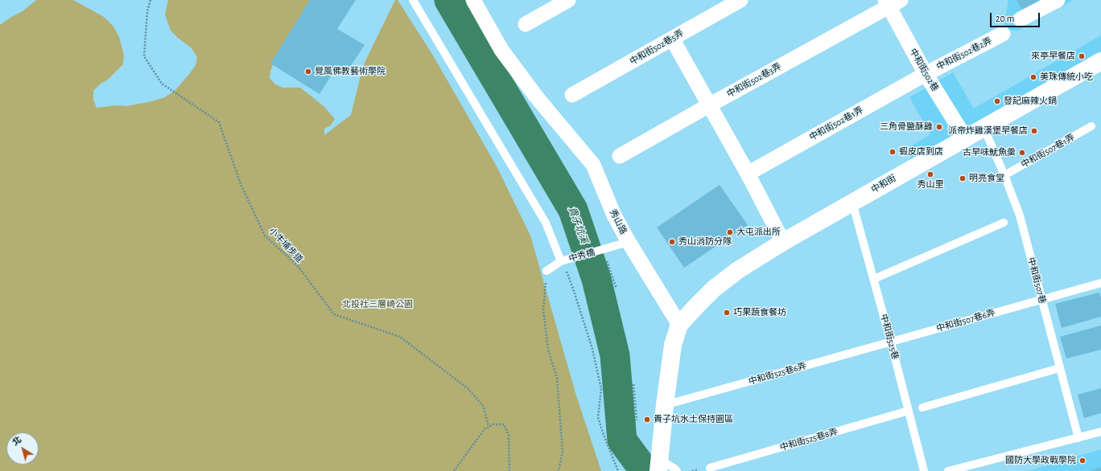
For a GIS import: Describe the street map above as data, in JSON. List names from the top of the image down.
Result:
{
  "streets": {
    "street": [
      "中和街502巷5弄",
      "中和街502巷2弄",
      "中和街502巷",
      "中和街502巷3弄",
      "中和街502巷1弄",
      "中和街",
      "秀山路"
    ],
    "lane": [
      "中和街507巷1弄",
      "中秀橋",
      "中和街507巷",
      "中和街507巷6弄",
      "中和街525巷",
      "中和街525巷6弄",
      "中和街525巷8弄"
    ],
    "path": ["小牛埔步道"]
  },
  "crossings": [
    ["中和街502巷2弄", "中和街502巷"],
    ["中和街502巷2弄", "中和街502巷1弄"],
    ["中和街502巷", "中和街502巷3弄"],
    ["中和街502巷", "中和街502巷1弄"],
    ["中和街502巷", "中和街"],
    ["中和街507巷1弄", "中和街507巷"],
    ["中和街", "秀山路"],
    ["中和街", "中和街507巷"],
    ["中和街", "中和街525巷"],
    ["秀山路", "中秀橋"],
    ["中和街507巷", "中和街507巷6弄"],
    ["中和街507巷6弄", "中和街525巷"],
    ["中和街507巷6弄", "中和街525巷6弄"],
    ["中和街525巷", "中和街525巷6弄"],
    ["中和街525巷", "中和街525巷8弄"]
  ],
  "water": ["貴子坑溪"],
  "parks": ["北投社三層崎公園"],
  "places": [
    "來亭早餐店",
    "覺風佛教藝術學院",
    "美珠傳統小吃",
    "發記麻辣火鍋",
    "三角骨鹽酥雞",
    "派帝炸雞漢堡早餐店",
    "蝦皮店到店",
    "古早味魷魚羹",
    "秀山里",
    "明亮食堂",
    "大屯派出所",
    "秀山消防分隊",
    "巧果蔬食餐坊",
    "貴子坑水土保持園區",
    "國防大學政戰學院"
  ],
  "scale_bar": "20 m",
  "north": "top left"
}
